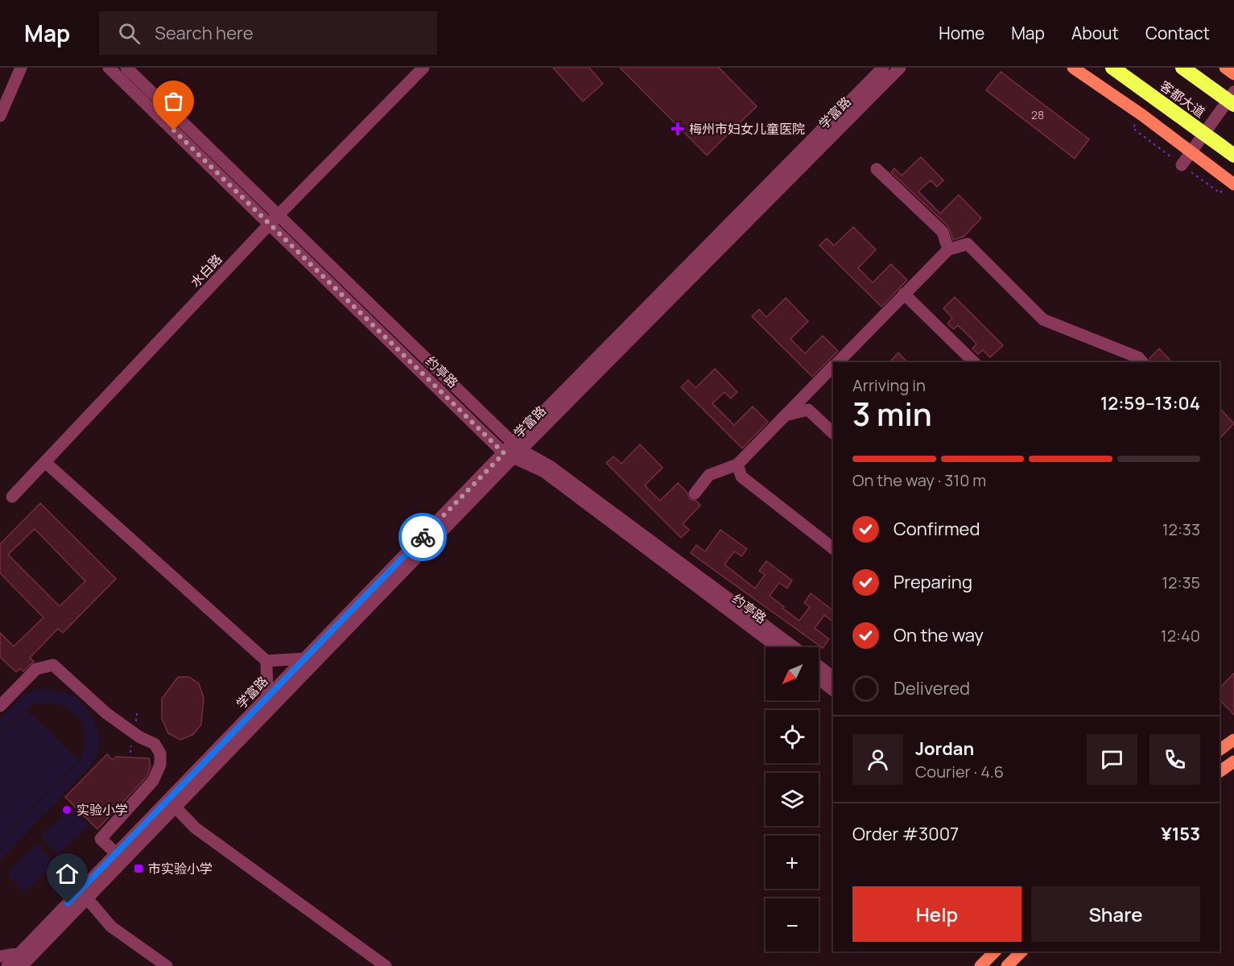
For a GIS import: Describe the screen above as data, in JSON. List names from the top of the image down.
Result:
{
  "streets": {
    "highway": ["客都大道"],
    "street": ["学富路", "水白路", "约亭路"]
  },
  "crossings": [
    ["学富路", "约亭路"],
    ["水白路", "约亭路"]
  ],
  "places": {
    "health": ["梅州市妇女儿童医院"],
    "other": ["实验小学"],
    "transit": ["市实验小学"]
  },
  "house_numbers": ["28"],
  "north": "bottom left",
  "page": {
    "header": "Map",
    "search": "Search here",
    "nav": [
      "Home",
      "Map",
      "About",
      "Contact"
    ],
    "heading": ["3 min", "Arriving in", "12:59–13:04"],
    "panel": [
      "Jordan",
      "Courier · 4.6",
      "Order #3007",
      "¥153"
    ],
    "bar": "On the way · 310 m",
    "list": [
      ["Confirmed", "12:33"],
      ["Preparing", "12:35"],
      ["On the way", "12:40"],
      "Delivered"
    ],
    "map_buttons": ["+", "−"],
    "buttons": ["Help", "Share"]
  }
}
